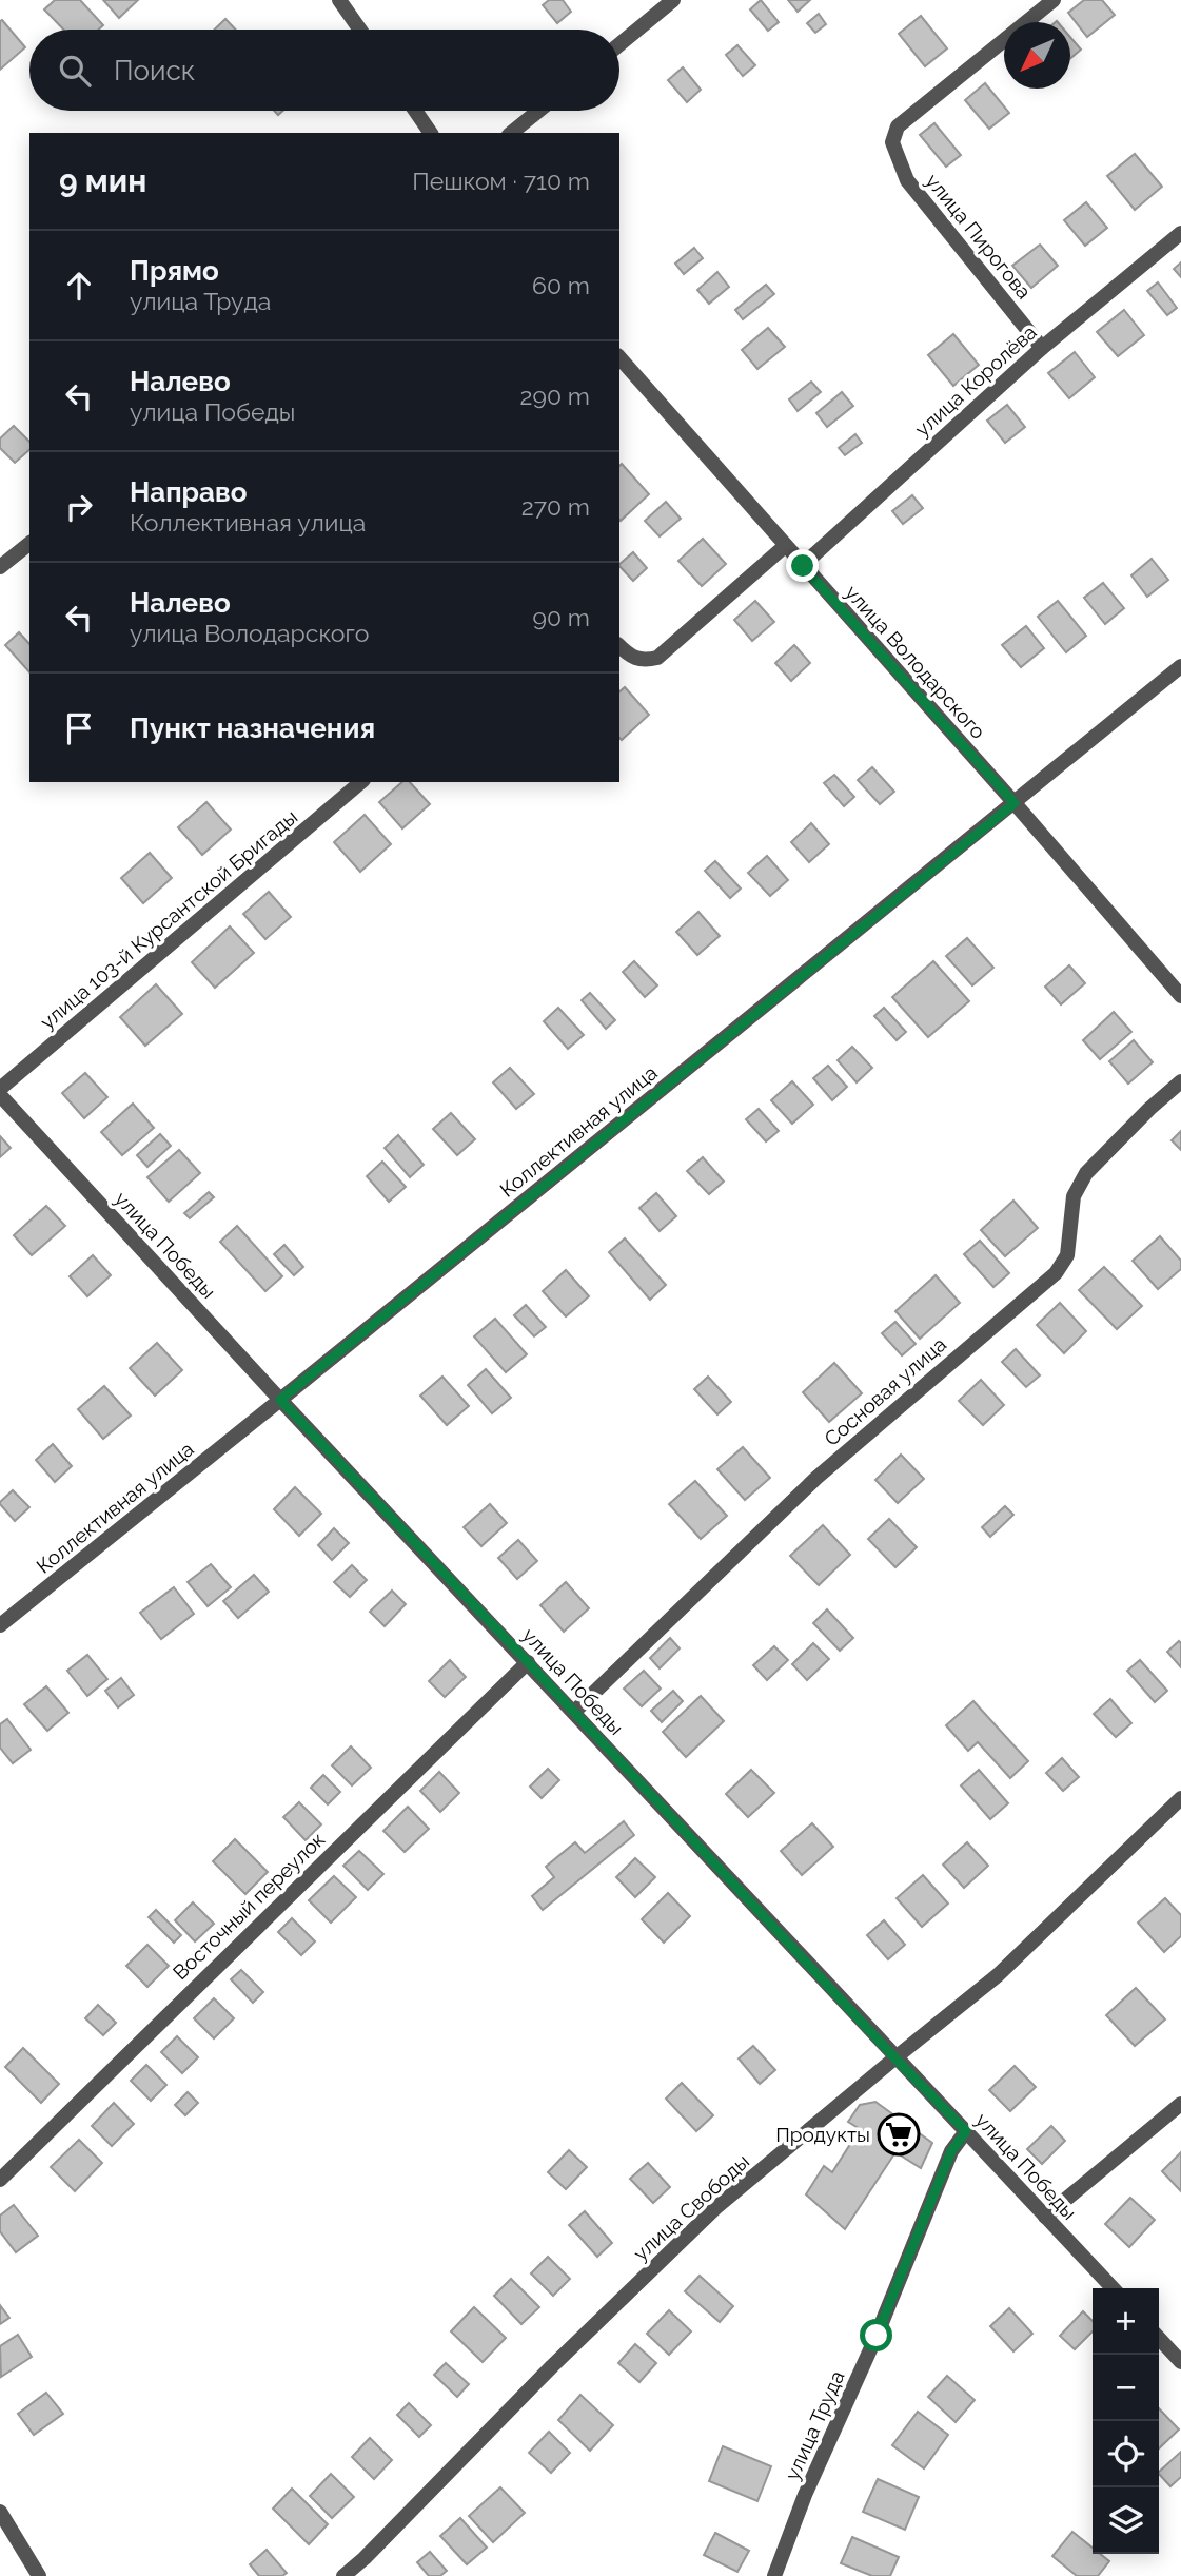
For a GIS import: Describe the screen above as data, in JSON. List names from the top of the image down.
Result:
{
  "streets": {
    "street": [
      "улица Пирогова",
      "улица Королёва",
      "улица Володарского",
      "улица 103-й Курсантской Бригады",
      "Коллективная улица",
      "улица Победы",
      "Сосновая улица",
      "Восточный переулок",
      "улица Свободы",
      "улица Труда"
    ]
  },
  "crossings": [
    ["улица Пирогова", "улица Королёва"],
    ["улица Королёва", "улица Володарского"],
    ["улица Володарского", "Коллективная улица"],
    ["Коллективная улица", "улица Победы"],
    ["улица Победы", "Сосновая улица"],
    ["улица Победы", "Восточный переулок"],
    ["улица Победы", "улица Свободы"],
    ["улица Победы", "улица Труда"]
  ],
  "places": {
    "supermarket": ["Продукты"]
  },
  "north": "bottom left",
  "page": {
    "search": "Поиск",
    "heading": ["9 мин", "Пешком · 710 m"],
    "list": [
      ["Прямо", "улица Труда", "60 m"],
      ["Налево", "улица Победы", "290 m"],
      ["Направо", "Коллективная улица", "270 m"],
      ["Налево", "улица Володарского", "90 m"],
      "Пункт назначения"
    ],
    "map_buttons": ["+", "−"]
  }
}
